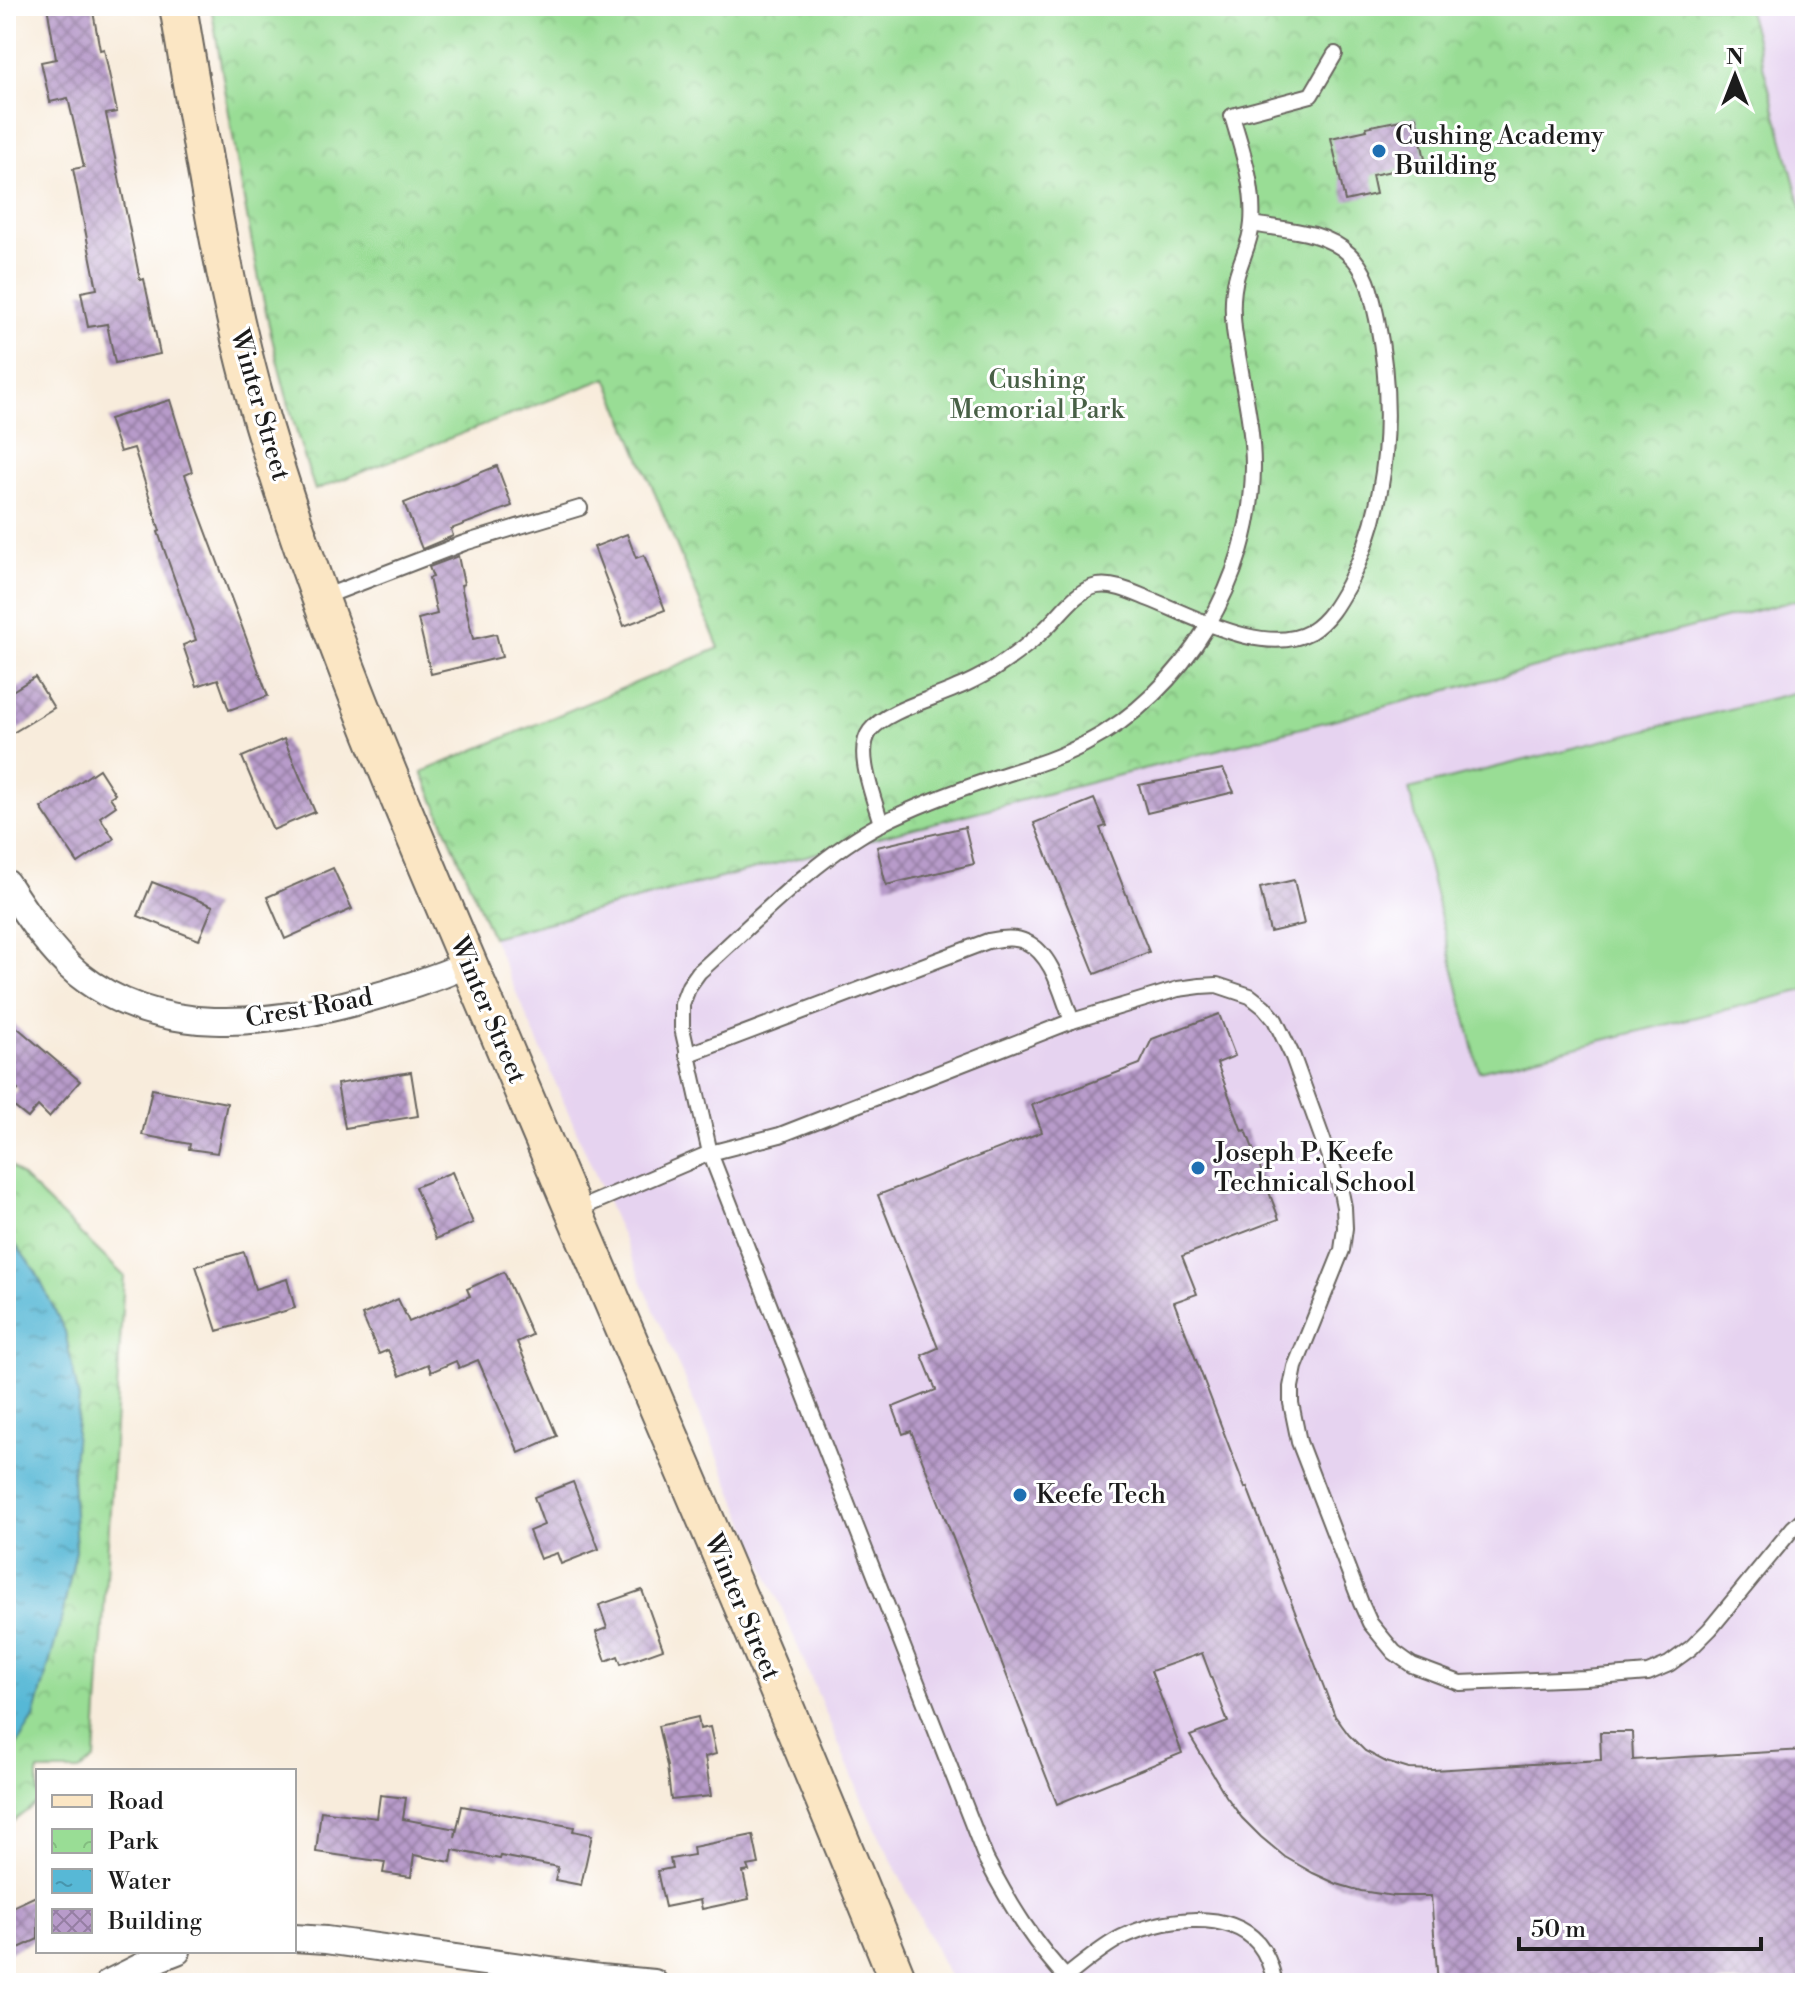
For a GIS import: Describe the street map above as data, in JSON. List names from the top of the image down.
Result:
{
  "streets": {
    "main road": ["Winter Street"],
    "street": ["Crest Road"]
  },
  "crossings": [
    ["Winter Street", "Crest Road"]
  ],
  "parks": ["Cushing Memorial Park"],
  "places": ["Cushing Academy Building", "Joseph P. Keefe Technical School", "Keefe Tech"],
  "legend": [
    "Road",
    "Park",
    "Water",
    "Building"
  ],
  "scale_bar": "50 m",
  "north": "top"
}
